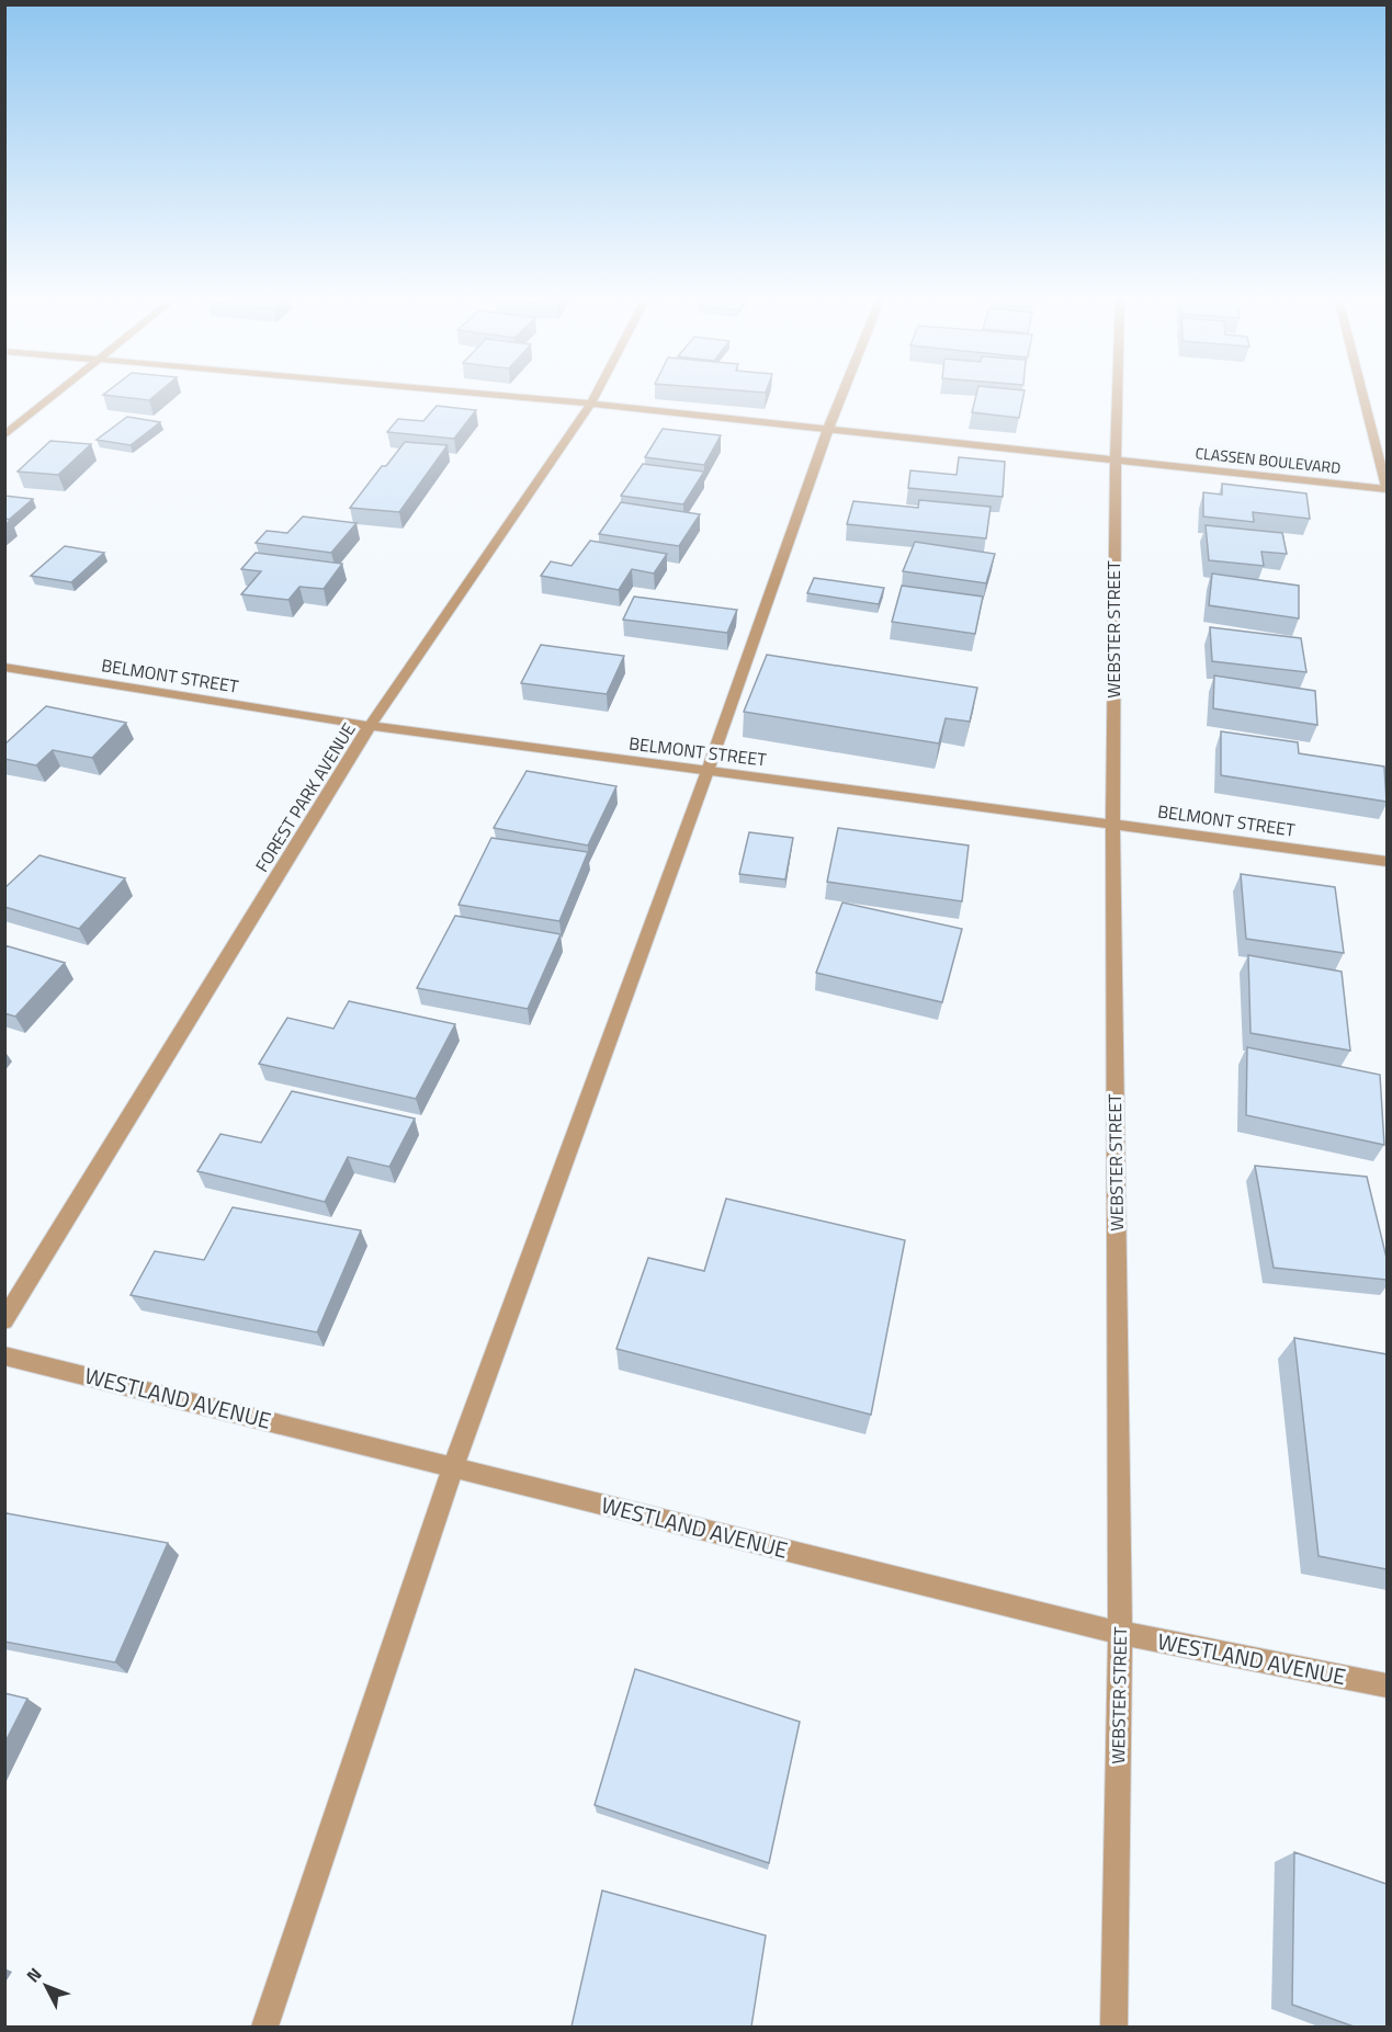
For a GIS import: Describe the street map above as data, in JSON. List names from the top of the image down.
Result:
{
  "streets": {
    "street": [
      "CLASSEN BOULEVARD",
      "WEBSTER STREET",
      "BELMONT STREET",
      "FOREST PARK AVENUE",
      "WESTLAND AVENUE"
    ]
  },
  "crossings": [
    ["CLASSEN BOULEVARD", "WEBSTER STREET"],
    ["CLASSEN BOULEVARD", "FOREST PARK AVENUE"],
    ["WEBSTER STREET", "BELMONT STREET"],
    ["WEBSTER STREET", "WESTLAND AVENUE"],
    ["BELMONT STREET", "FOREST PARK AVENUE"]
  ],
  "north": "top left"
}
